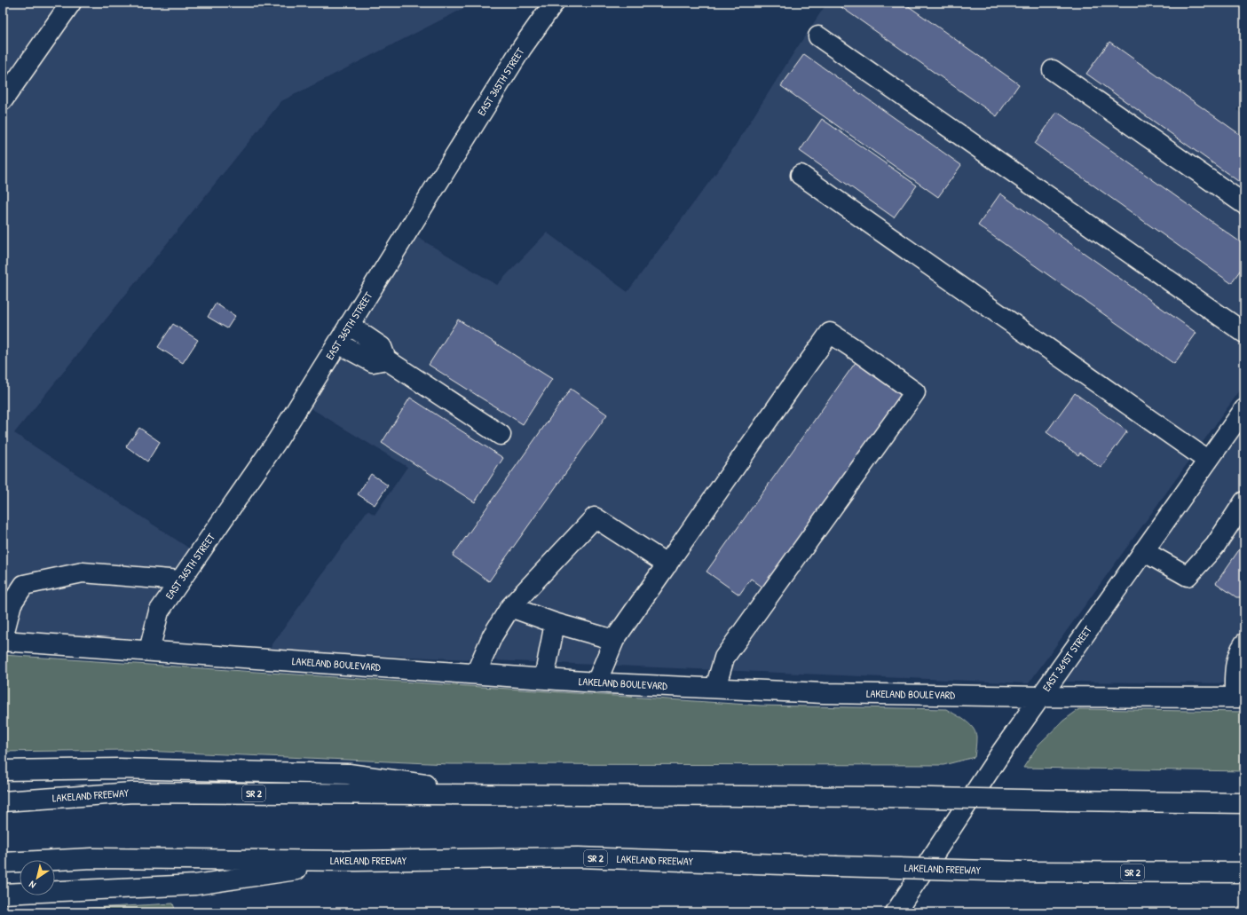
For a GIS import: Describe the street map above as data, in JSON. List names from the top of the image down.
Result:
{
  "streets": {
    "main road": [
      "EAST 365TH STREET",
      "EAST 361ST STREET",
      "LAKELAND BOULEVARD",
      "SR 2",
      "LAKELAND FREEWAY"
    ]
  },
  "crossings": [
    ["EAST 365TH STREET", "LAKELAND BOULEVARD"],
    ["EAST 361ST STREET", "LAKELAND BOULEVARD"]
  ],
  "north": "bottom left"
}
